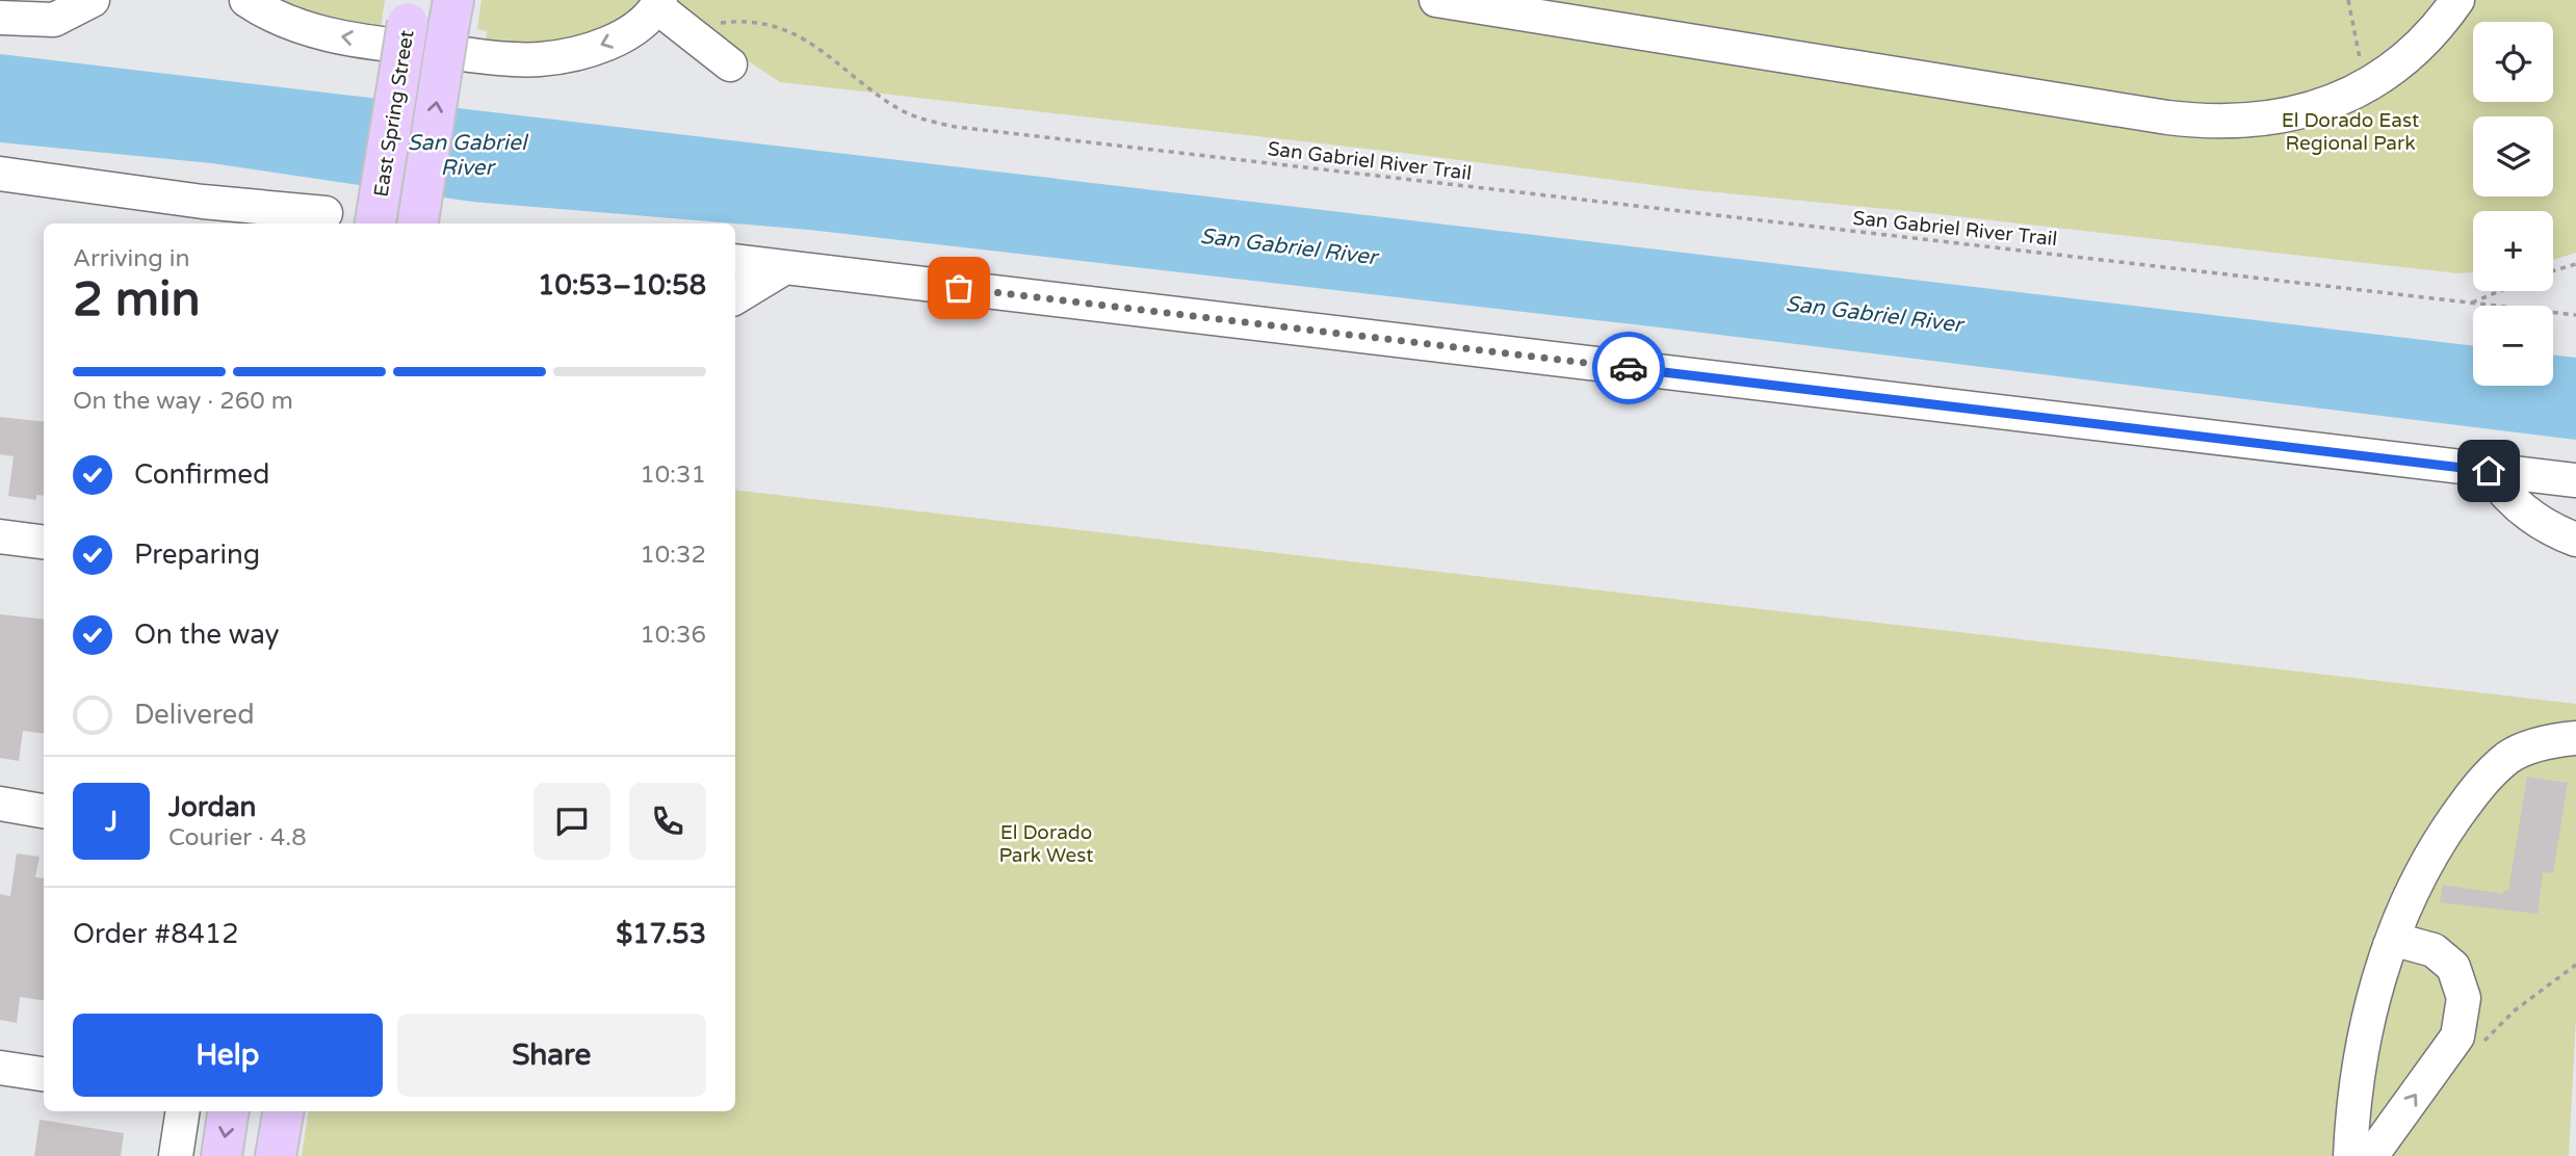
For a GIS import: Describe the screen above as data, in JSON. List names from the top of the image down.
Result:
{
  "streets": {
    "main road": ["East Spring Street"],
    "path": ["San Gabriel River Trail"]
  },
  "water": ["San Gabriel River"],
  "parks": ["El Dorado East Regional Park", "El Dorado Park West"],
  "page": {
    "map_buttons": ["+", "−"],
    "heading": ["2 min", "Arriving in", "10:53–10:58"],
    "panel": [
      "Jordan",
      "Courier · 4.8",
      "Order #8412",
      "$17.53"
    ],
    "bar": "On the way · 260 m",
    "list": [
      ["Confirmed", "10:31"],
      ["Preparing", "10:32"],
      ["On the way", "10:36"],
      "Delivered"
    ],
    "round": "J",
    "buttons": ["Help", "Share"]
  }
}
